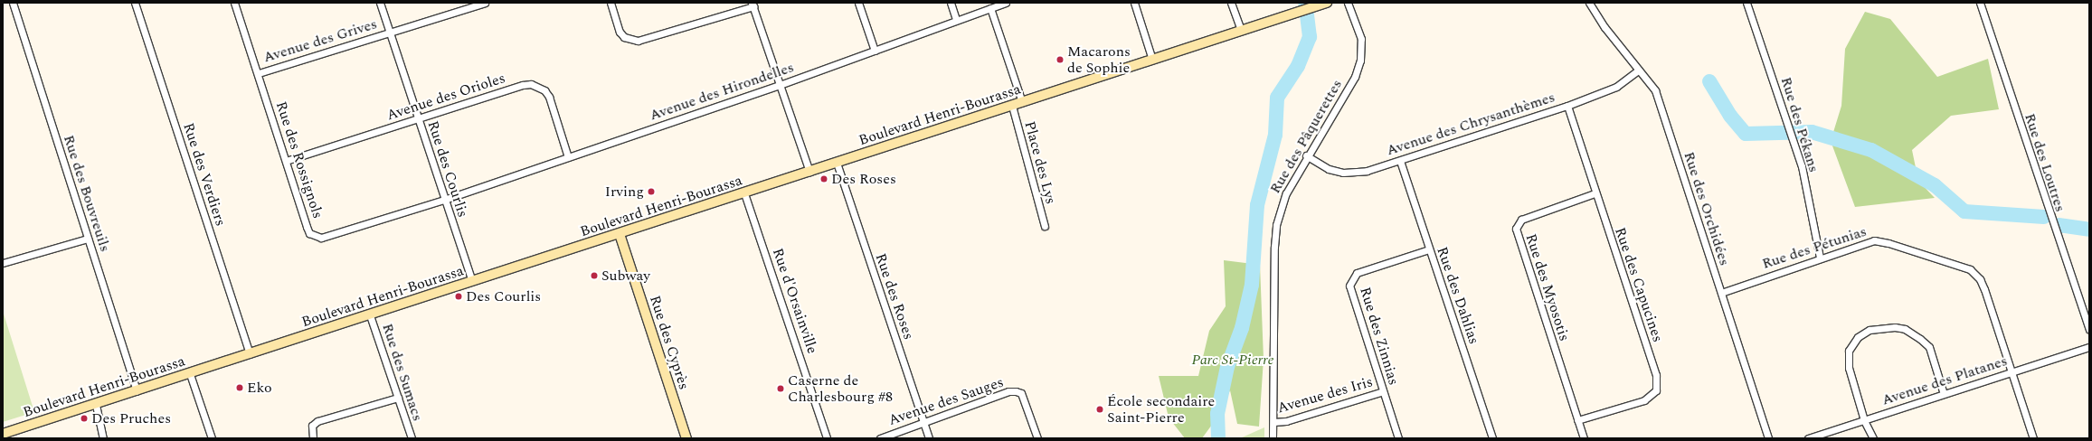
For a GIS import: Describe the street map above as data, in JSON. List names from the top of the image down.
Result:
{
  "streets": {
    "main road": ["Boulevard Henri-Bourassa", "Rue des Cyprès"],
    "street": [
      "Avenue des Grives",
      "Avenue des Hirondelles",
      "Avenue des Orioles",
      "Avenue des Chrysanthèmes",
      "Rue des Pékans",
      "Rue des Pâquerettes",
      "Rue des Rossignols",
      "Place des Lys",
      "Rue des Loutres",
      "Rue des Courlis",
      "Rue des Verdiers",
      "Rue des Bouvreuils",
      "Rue des Orchidées",
      "Rue des Pétunias",
      "Rue des Capucines",
      "Rue des Myosotis",
      "Rue des Dahlias",
      "Rue des Roses",
      "Rue d'Orsainville",
      "Rue des Zinnias",
      "Rue des Sumacs",
      "Avenue des Platanes",
      "Avenue des Iris",
      "Avenue des Sauges"
    ]
  },
  "crossings": [
    ["Avenue des Grives", "Rue des Rossignols"],
    ["Avenue des Grives", "Rue des Courlis"],
    ["Avenue des Hirondelles", "Avenue des Orioles"],
    ["Avenue des Hirondelles", "Rue des Rossignols"],
    ["Avenue des Hirondelles", "Rue des Courlis"],
    ["Avenue des Orioles", "Rue des Rossignols"],
    ["Avenue des Orioles", "Rue des Courlis"],
    ["Boulevard Henri-Bourassa", "Place des Lys"],
    ["Boulevard Henri-Bourassa", "Rue des Courlis"],
    ["Boulevard Henri-Bourassa", "Rue des Verdiers"],
    ["Boulevard Henri-Bourassa", "Rue des Bouvreuils"],
    ["Boulevard Henri-Bourassa", "Rue des Roses"],
    ["Boulevard Henri-Bourassa", "Rue d'Orsainville"],
    ["Boulevard Henri-Bourassa", "Rue des Cyprès"],
    ["Boulevard Henri-Bourassa", "Rue des Sumacs"],
    ["Avenue des Chrysanthèmes", "Rue des Pâquerettes"],
    ["Avenue des Chrysanthèmes", "Rue des Orchidées"],
    ["Avenue des Chrysanthèmes", "Rue des Capucines"],
    ["Avenue des Chrysanthèmes", "Rue des Dahlias"],
    ["Rue des Pékans", "Rue des Pétunias"],
    ["Rue des Pâquerettes", "Avenue des Iris"],
    ["Rue des Rossignols", "Rue des Courlis"],
    ["Rue des Orchidées", "Rue des Pétunias"],
    ["Rue des Pétunias", "Avenue des Platanes"],
    ["Rue des Capucines", "Rue des Myosotis"],
    ["Rue des Dahlias", "Rue des Zinnias"],
    ["Rue des Roses", "Avenue des Sauges"],
    ["Rue des Zinnias", "Avenue des Iris"]
  ],
  "parks": ["Parc St-Pierre"],
  "places": [
    "Macarons de Sophie",
    "Des Roses",
    "Irving",
    "Subway",
    "Des Courlis",
    "Eko",
    "Caserne de Charlesbourg #8",
    "École secondaire Saint-Pierre",
    "Des Pruches"
  ]
}
